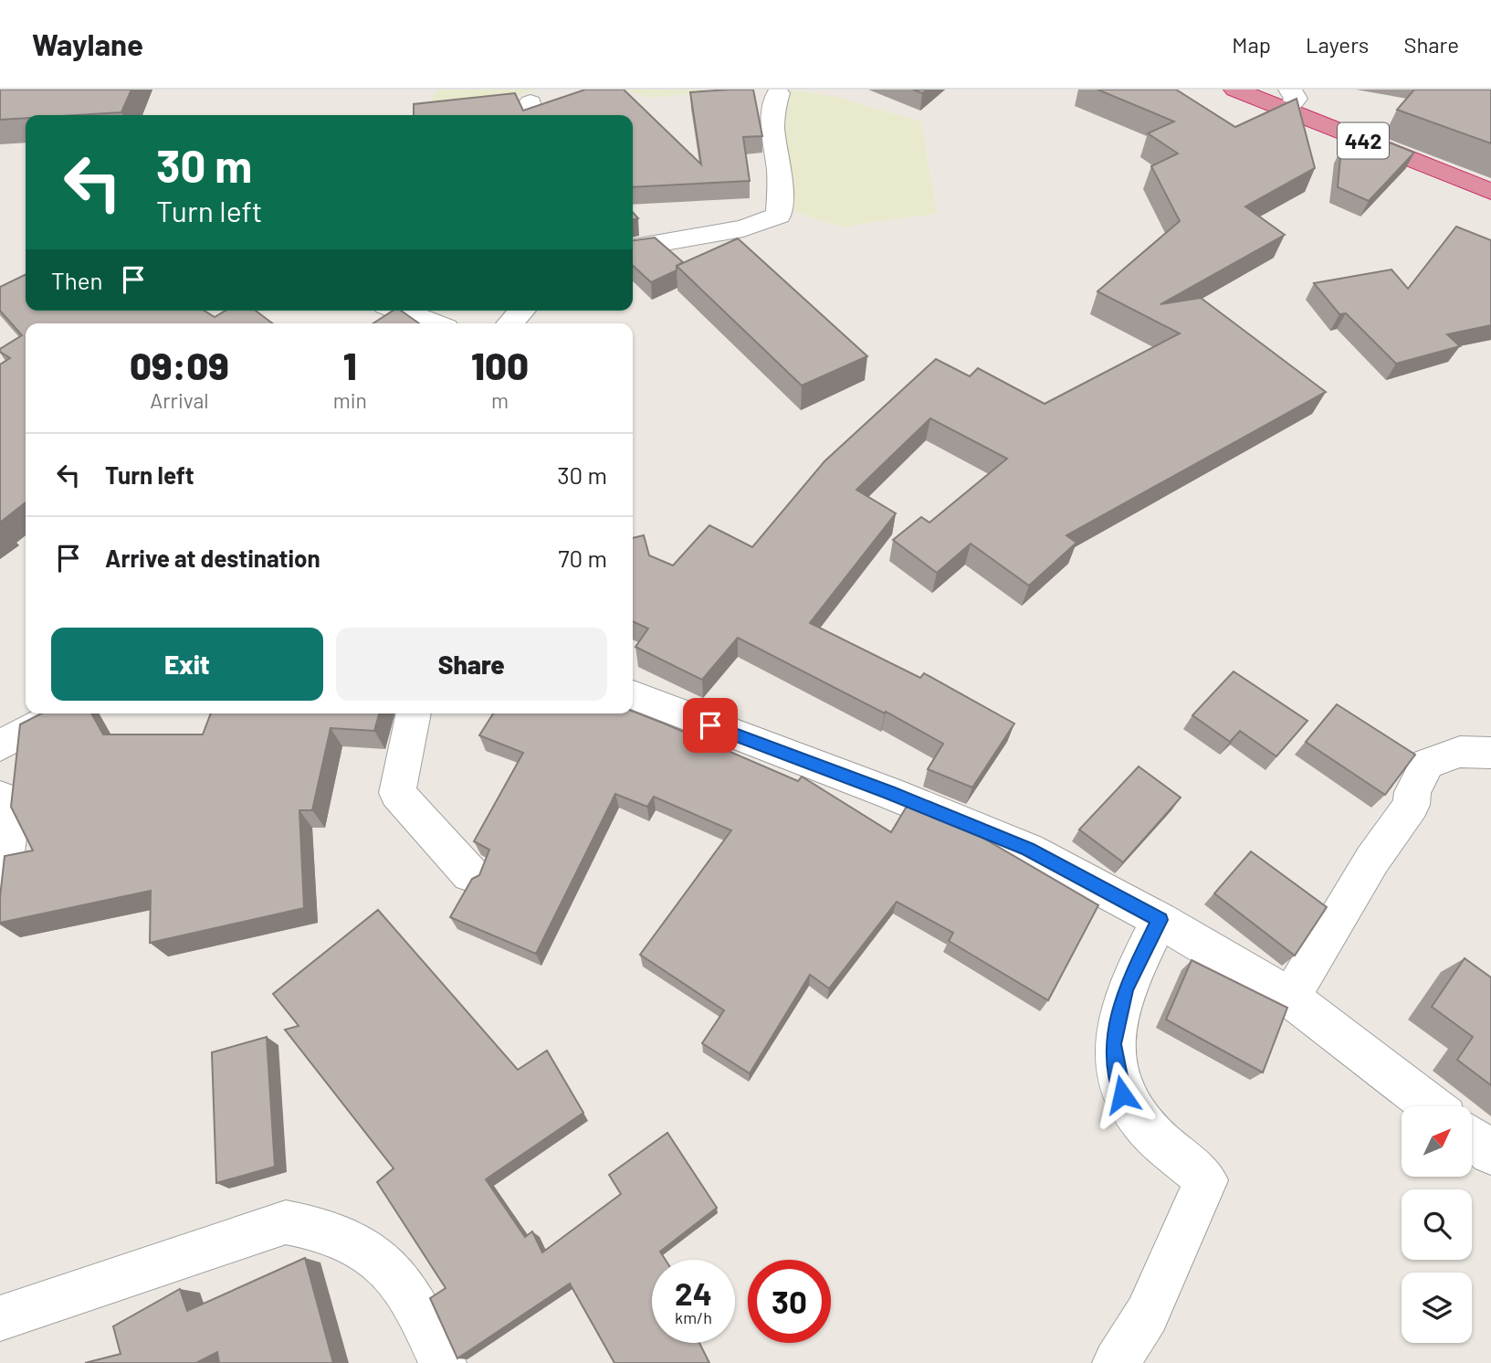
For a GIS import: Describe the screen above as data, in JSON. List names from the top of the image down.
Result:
{
  "streets": {
    "highway": ["442"]
  },
  "north": "top right",
  "page": {
    "header": "Waylane",
    "nav": ["Map", "Layers", "Share"],
    "turn": ["30 m", "Turn left"],
    "then": "Then",
    "eta": [
      "09:09",
      "Arrival",
      "1",
      "min",
      "100",
      "m"
    ],
    "list": [
      {
        "name": "Turn left",
        "value": "30 m"
      },
      {
        "name": "Arrive at destination",
        "value": "70 m"
      }
    ],
    "buttons": ["Exit", "Share"],
    "speed": "24 km/h",
    "limit": "30"
  }
}
